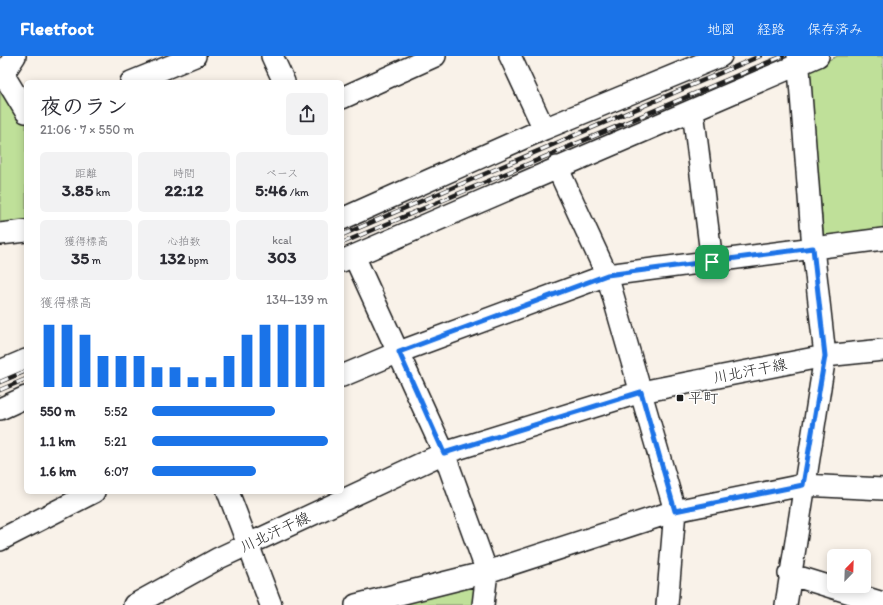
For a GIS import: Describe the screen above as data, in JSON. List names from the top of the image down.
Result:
{
  "streets": {
    "street": ["川北汗干線"]
  },
  "places": {
    "transit": ["平町"]
  },
  "north": "top right",
  "page": {
    "header": "Fleetfoot",
    "nav": ["地図", "経路", "保存済み"],
    "heading": ["夜のラン", "21:06 · 7 × 550 m"],
    "stats": [
      ["距離", "3.85 km"],
      ["時間", "22:12"],
      ["ペース", "5:46 /km"],
      ["獲得標高", "35 m"],
      ["心拍数", "132 bpm"],
      ["kcal", "303"]
    ],
    "chart": ["獲得標高", "134–139 m"],
    "list": [
      {
        "name": "550 m",
        "note": "5:52"
      },
      {
        "name": "1.1 km",
        "note": "5:21"
      },
      {
        "name": "1.6 km",
        "note": "6:07"
      }
    ]
  }
}
